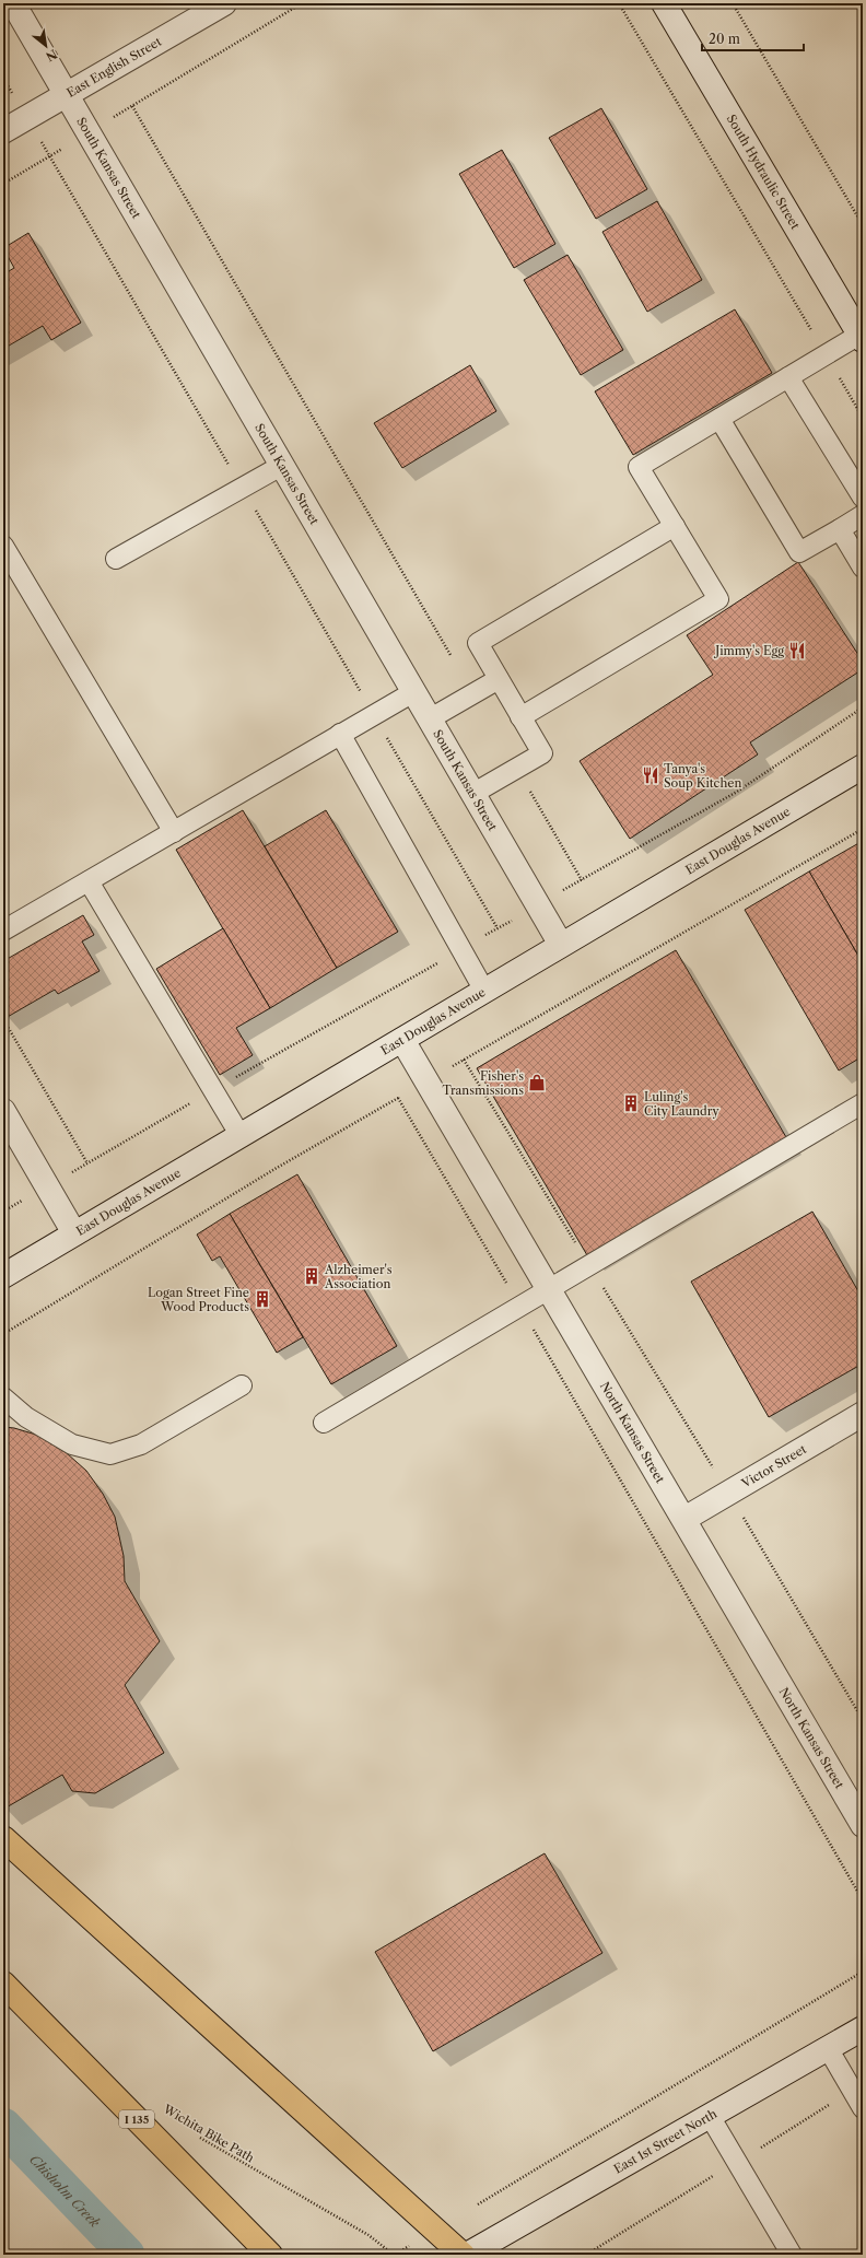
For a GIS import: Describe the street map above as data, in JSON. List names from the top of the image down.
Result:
{
  "streets": {
    "highway": ["I 135"],
    "street": [
      "East English Street",
      "South Kansas Street",
      "South Hydraulic Street",
      "East Douglas Avenue",
      "North Kansas Street",
      "Victor Street",
      "East 1st Street North"
    ],
    "path": ["Wichita Bike Path"]
  },
  "crossings": [
    ["East English Street", "South Kansas Street"],
    ["South Kansas Street", "East Douglas Avenue"],
    ["East Douglas Avenue", "North Kansas Street"],
    ["North Kansas Street", "Victor Street"]
  ],
  "water": ["Chisholm Creek"],
  "places": {
    "restaurant": ["Jimmy's Egg", "Tanya's Soup Kitchen"],
    "shop": ["Fisher's Transmissions"],
    "building": ["Luling's City Laundry", "Alzheimer's Association", "Logan Street Fine Wood Products"]
  },
  "scale_bar": "20 m",
  "north": "bottom right"
}
